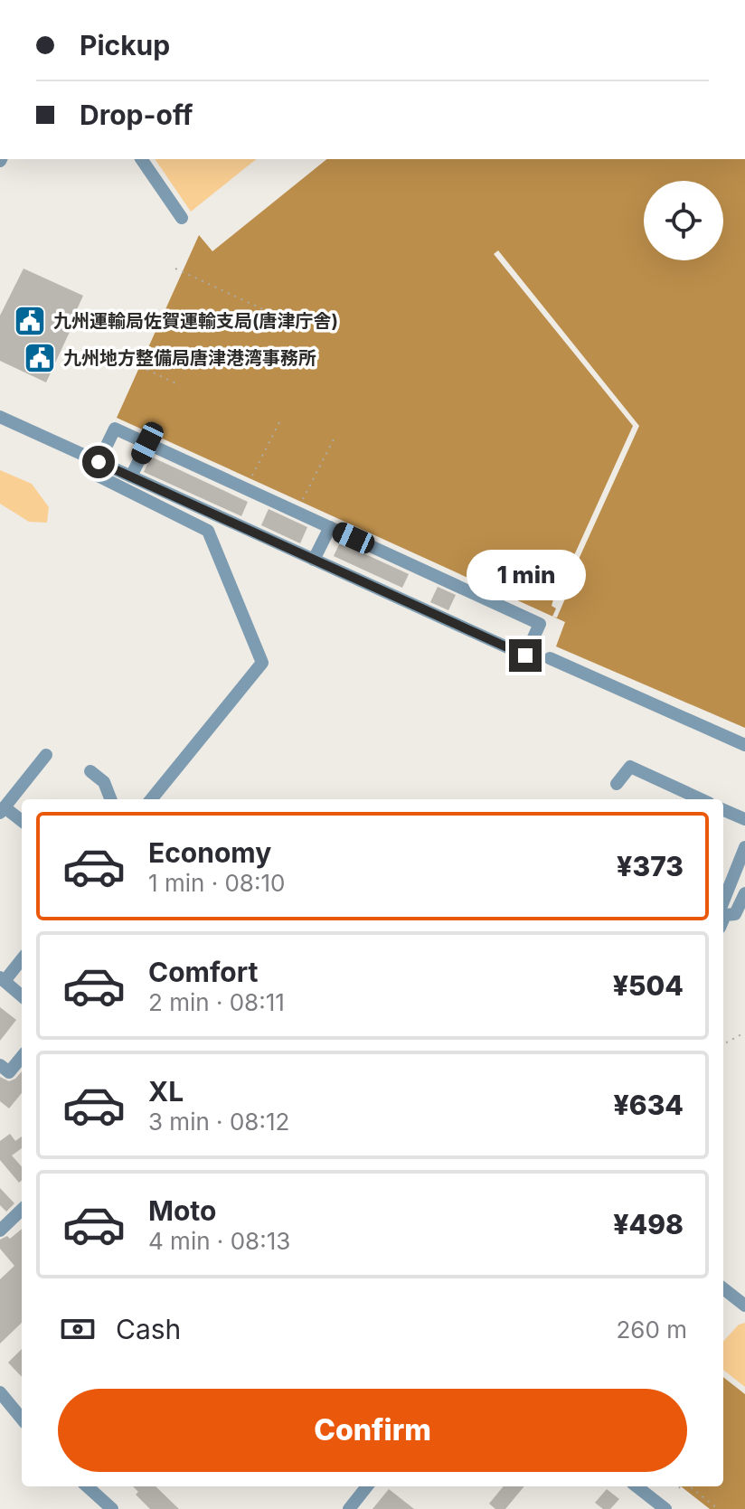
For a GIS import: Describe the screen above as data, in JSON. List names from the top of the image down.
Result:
{
  "places": {
    "public building": ["九州運輸局佐賀運輸支局(唐津庁舎)", "九州地方整備局唐津港湾事務所"]
  },
  "page": {
    "banner": ["Pickup", "Drop-off"],
    "bubble": "1 min",
    "list": [
      {
        "name": "Economy",
        "note": "1 min · 08:10",
        "value": "¥373"
      },
      {
        "name": "Comfort",
        "note": "2 min · 08:11",
        "value": "¥504"
      },
      {
        "name": "XL",
        "note": "3 min · 08:12",
        "value": "¥634"
      },
      {
        "name": "Moto",
        "note": "4 min · 08:13",
        "value": "¥498"
      }
    ],
    "pay": ["Cash", "260 m"],
    "buttons": "Confirm"
  }
}
